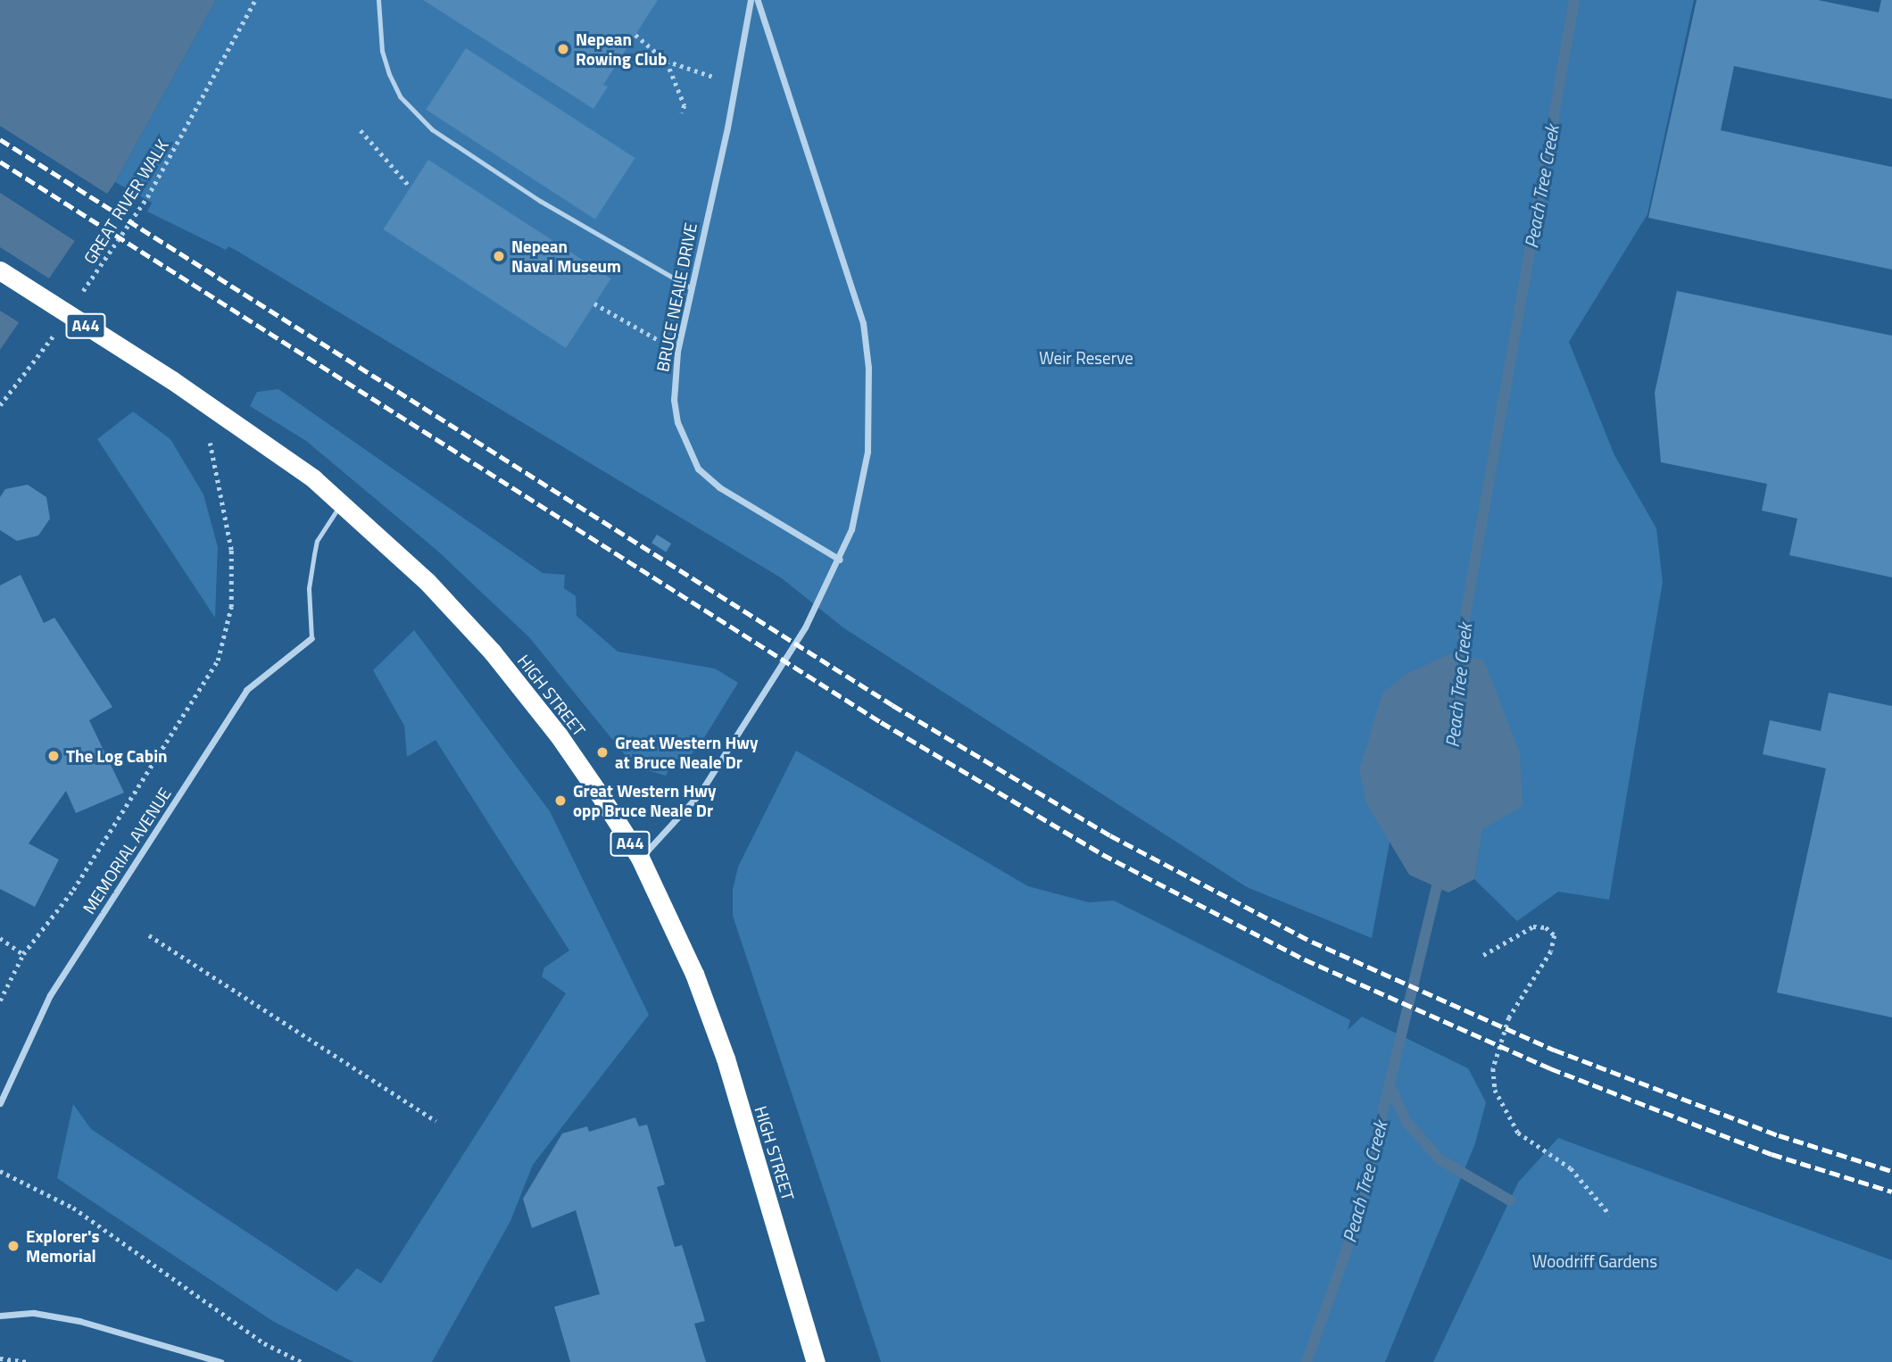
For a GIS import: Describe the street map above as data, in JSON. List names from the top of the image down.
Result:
{
  "streets": {
    "highway": ["A44", "HIGH STREET"],
    "street": ["BRUCE NEALE DRIVE", "MEMORIAL AVENUE"],
    "path": ["GREAT RIVER WALK"]
  },
  "water": ["Peach Tree Creek"],
  "parks": ["Weir Reserve", "Woodriff Gardens"],
  "places": [
    "Nepean Rowing Club",
    "Nepean Naval Museum",
    "Great Western Hwy at Bruce Neale Dr",
    "The Log Cabin",
    "Great Western Hwy opp Bruce Neale Dr",
    "Explorer's Memorial"
  ]
}
